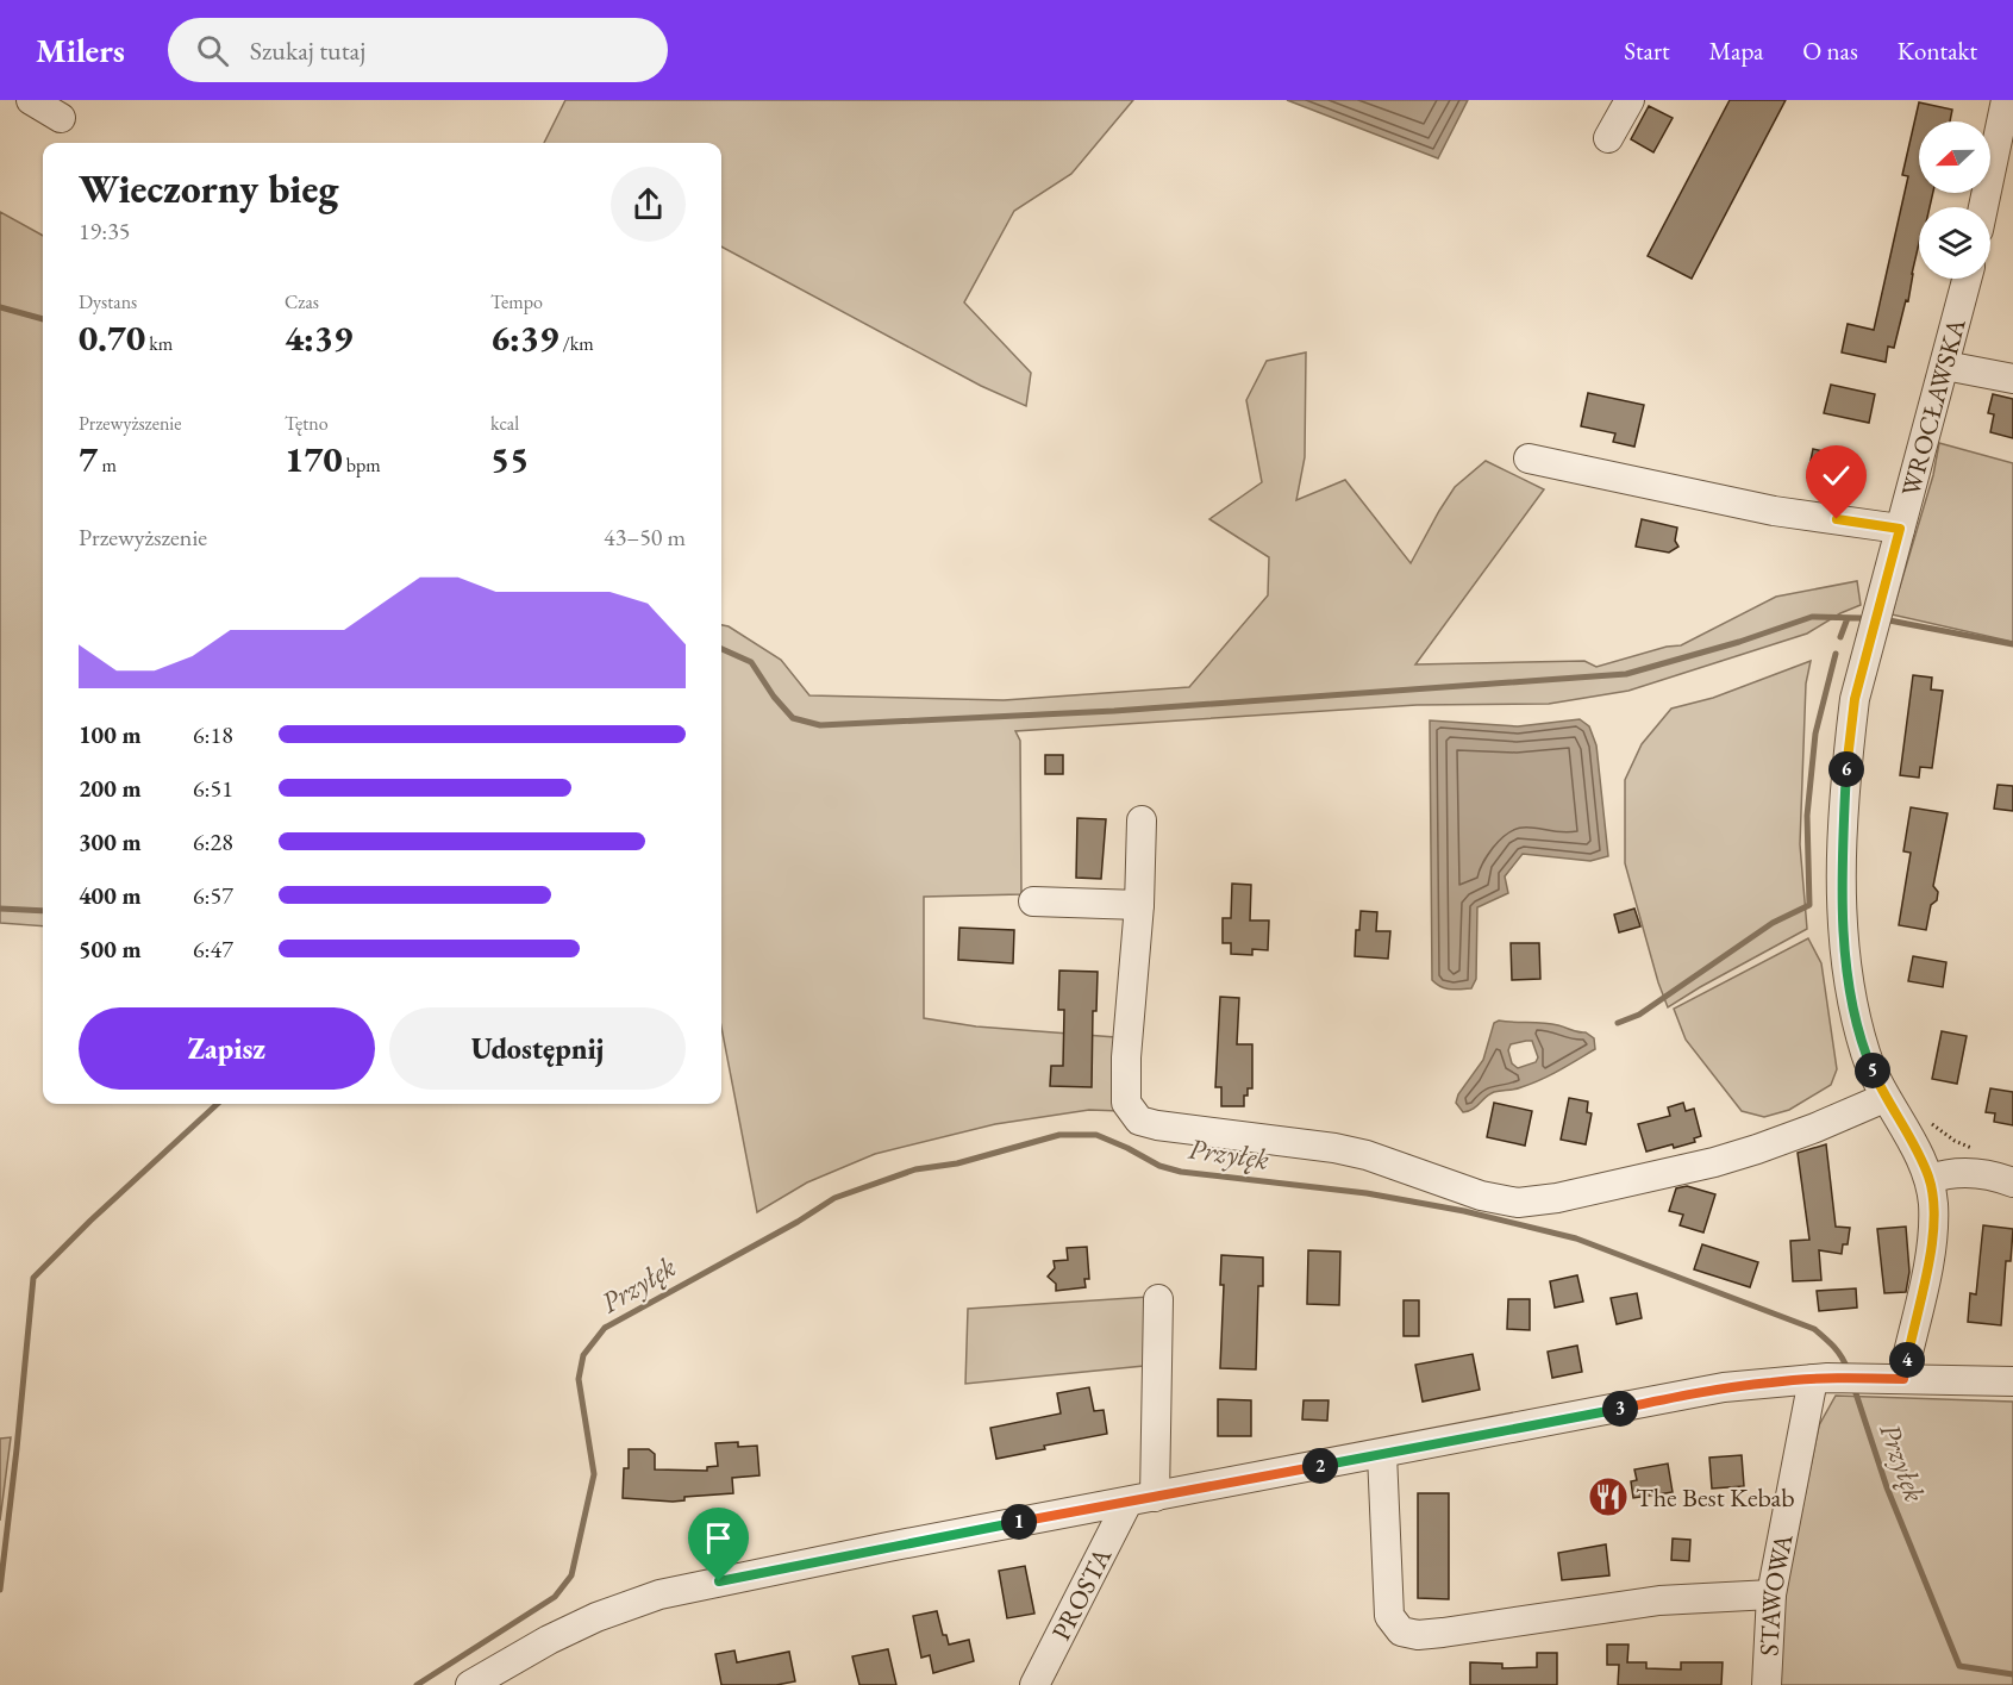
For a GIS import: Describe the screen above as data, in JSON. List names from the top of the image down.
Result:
{
  "streets": {
    "street": ["WROCŁAWSKA", "PROSTA", "STAWOWA"]
  },
  "water": ["Przyłęk"],
  "places": {
    "restaurant": ["The Best Kebab"]
  },
  "north": "left",
  "page": {
    "header": "Milers",
    "search": "Szukaj tutaj",
    "nav": [
      "Start",
      "Mapa",
      "O nas",
      "Kontakt"
    ],
    "heading": ["Wieczorny bieg", "19:35"],
    "stats": [
      ["Dystans", "0.70 km"],
      ["Czas", "4:39"],
      ["Tempo", "6:39 /km"],
      ["Przewyższenie", "7 m"],
      ["Tętno", "170 bpm"],
      ["kcal", "55"]
    ],
    "chart": ["Przewyższenie", "43–50 m"],
    "list": [
      {
        "name": "100 m",
        "note": "6:18"
      },
      {
        "name": "200 m",
        "note": "6:51"
      },
      {
        "name": "300 m",
        "note": "6:28"
      },
      {
        "name": "400 m",
        "note": "6:57"
      },
      {
        "name": "500 m",
        "note": "6:47"
      }
    ],
    "pins": [
      "6",
      "5",
      "4",
      "3",
      "2",
      "1"
    ],
    "buttons": ["Zapisz", "Udostępnij"]
  }
}
